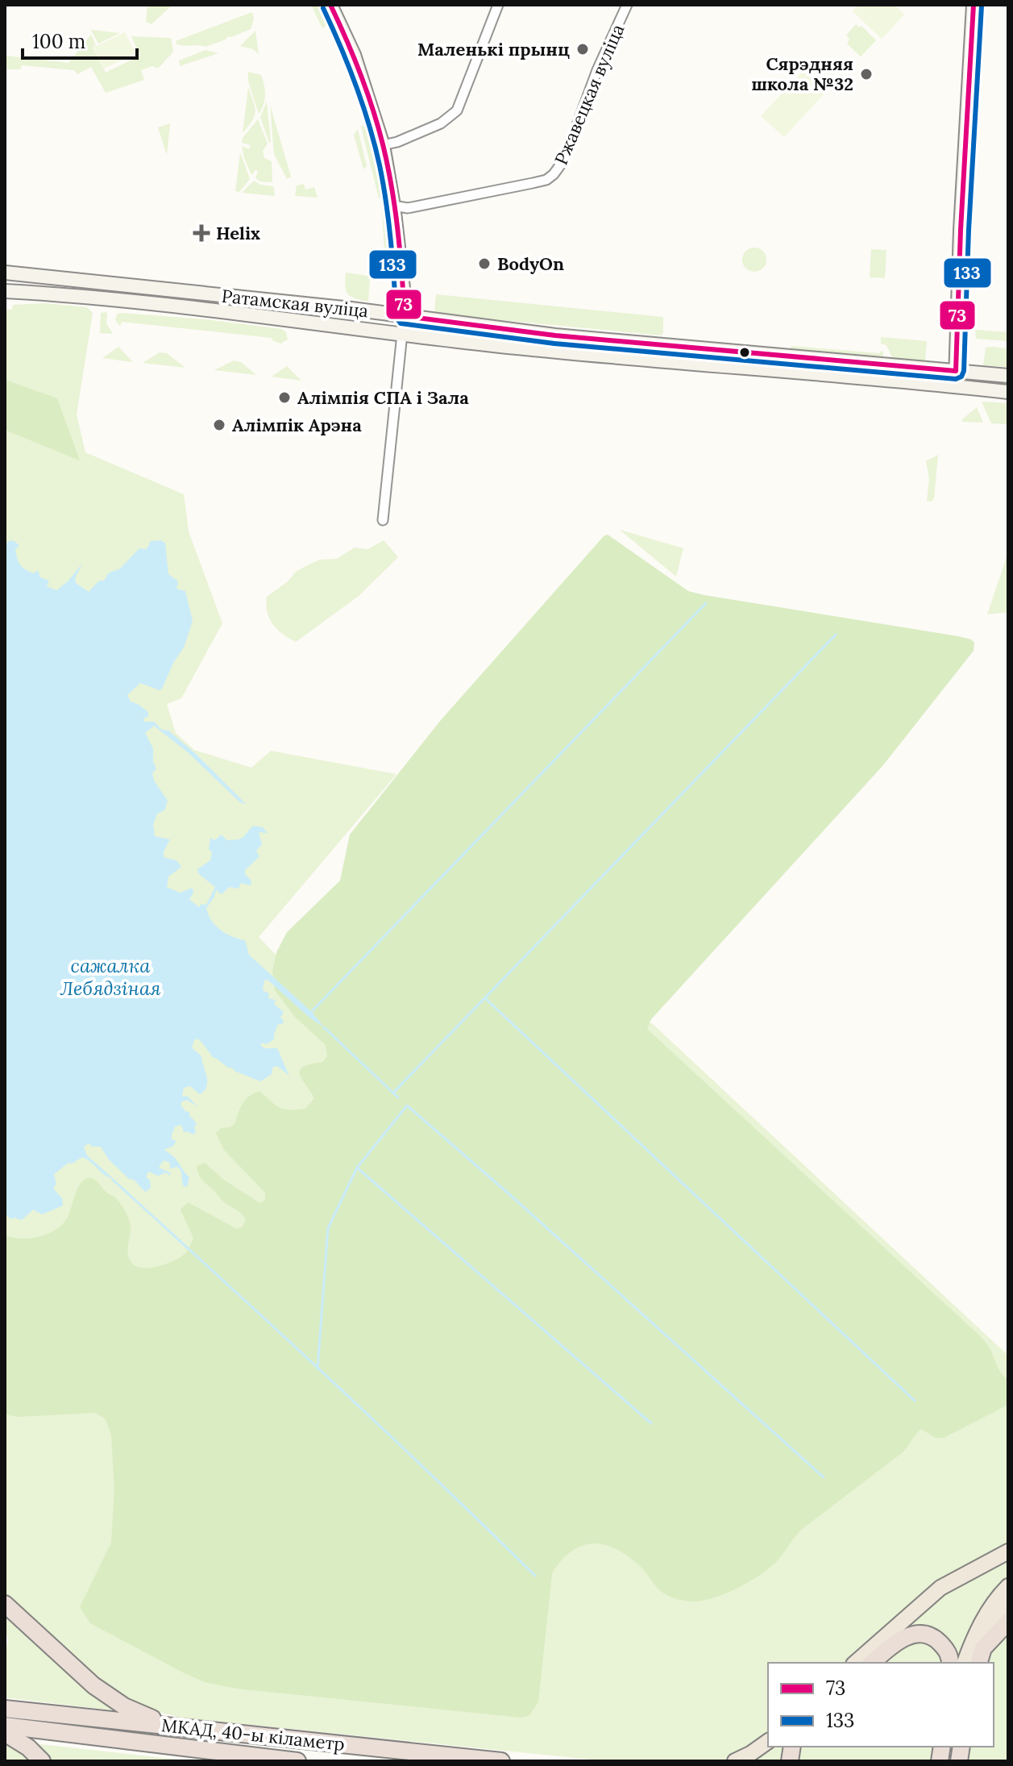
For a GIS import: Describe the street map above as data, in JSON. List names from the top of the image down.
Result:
{
  "streets": {
    "highway": ["МКАД, 40-ы кіламетр"],
    "main road": ["Ратамская вуліца"],
    "street": ["Ржавецкая вуліца"]
  },
  "water": ["сажалка Лебядзіная"],
  "places": {
    "other": [
      "Маленькі прынц",
      "Сярэдняя школа №32",
      "BodyOn",
      "Алімпія СПА і Зала",
      "Алімпік Арэна"
    ],
    "health": ["Helix"]
  },
  "lines": ["transit line 73", "transit line 133"],
  "legend": ["73", "133"],
  "scale_bar": "100 m"
}
